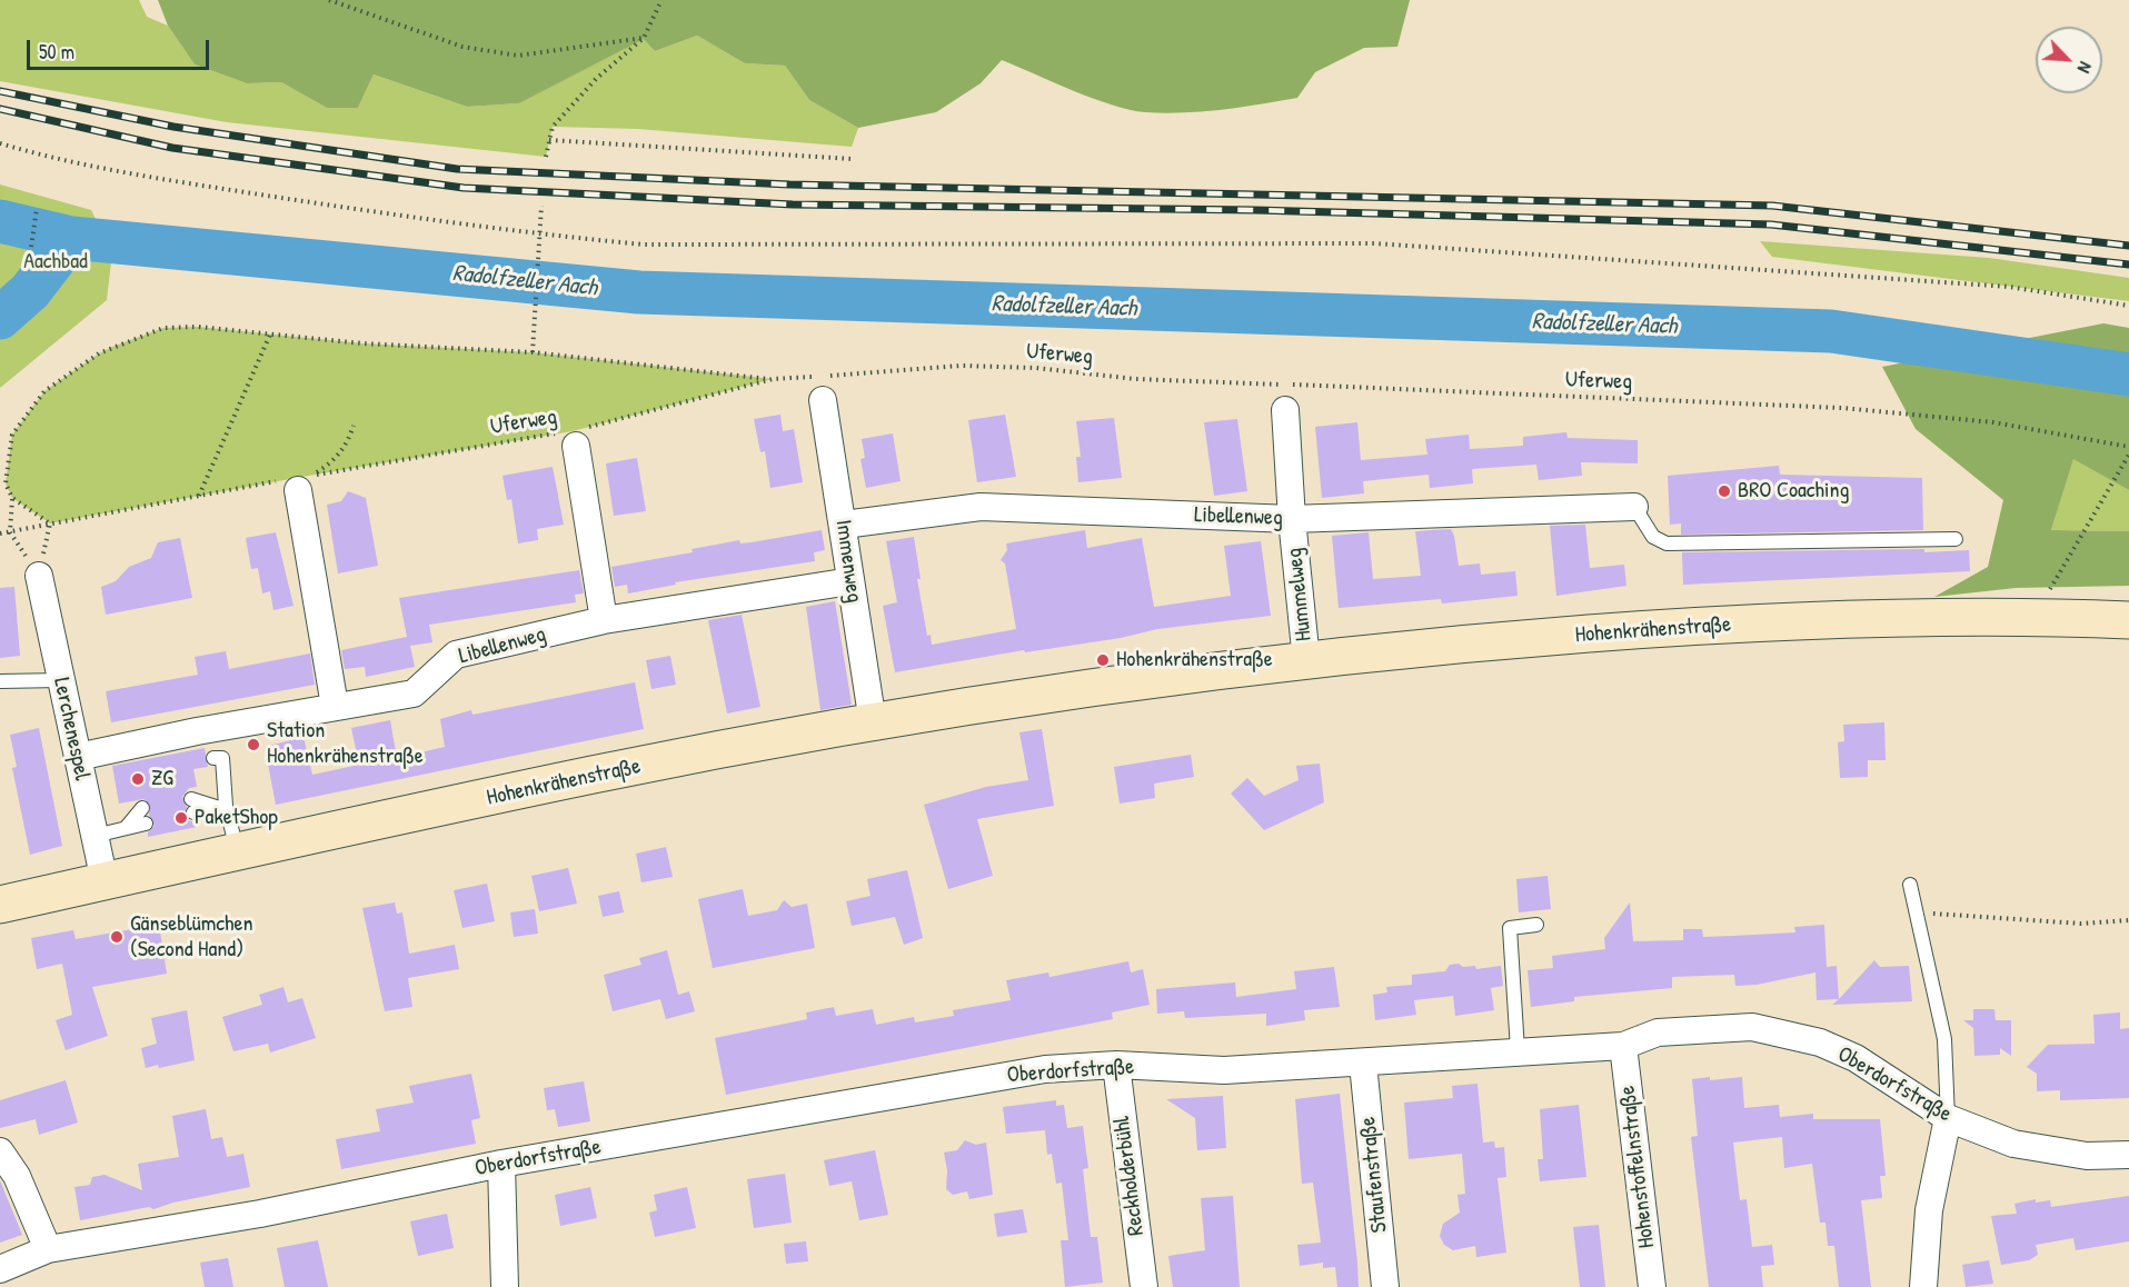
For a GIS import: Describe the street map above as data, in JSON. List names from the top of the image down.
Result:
{
  "streets": {
    "main road": ["Hohenkrähenstraße"],
    "street": [
      "Libellenweg",
      "Immenweg",
      "Hummelweg",
      "Lerchenespel",
      "Oberdorfstraße",
      "Hohenstoffelnstraße",
      "Staufenstraße",
      "Reckholderbühl"
    ],
    "path": ["Uferweg"]
  },
  "crossings": [
    ["Libellenweg", "Immenweg"],
    ["Libellenweg", "Hummelweg"],
    ["Libellenweg", "Lerchenespel"],
    ["Immenweg", "Hohenkrähenstraße"],
    ["Hummelweg", "Hohenkrähenstraße"],
    ["Hohenkrähenstraße", "Lerchenespel"],
    ["Oberdorfstraße", "Hohenstoffelnstraße"],
    ["Oberdorfstraße", "Staufenstraße"],
    ["Oberdorfstraße", "Reckholderbühl"]
  ],
  "water": ["Radolfzeller Aach"],
  "parks": ["Aachbad"],
  "places": [
    "BRO Coaching",
    "Hohenkrähenstraße",
    "Station Hohenkrähenstraße",
    "ZG",
    "PaketShop",
    "Gänseblümchen (Second Hand)"
  ],
  "scale_bar": "50 m",
  "north": "bottom right"
}
